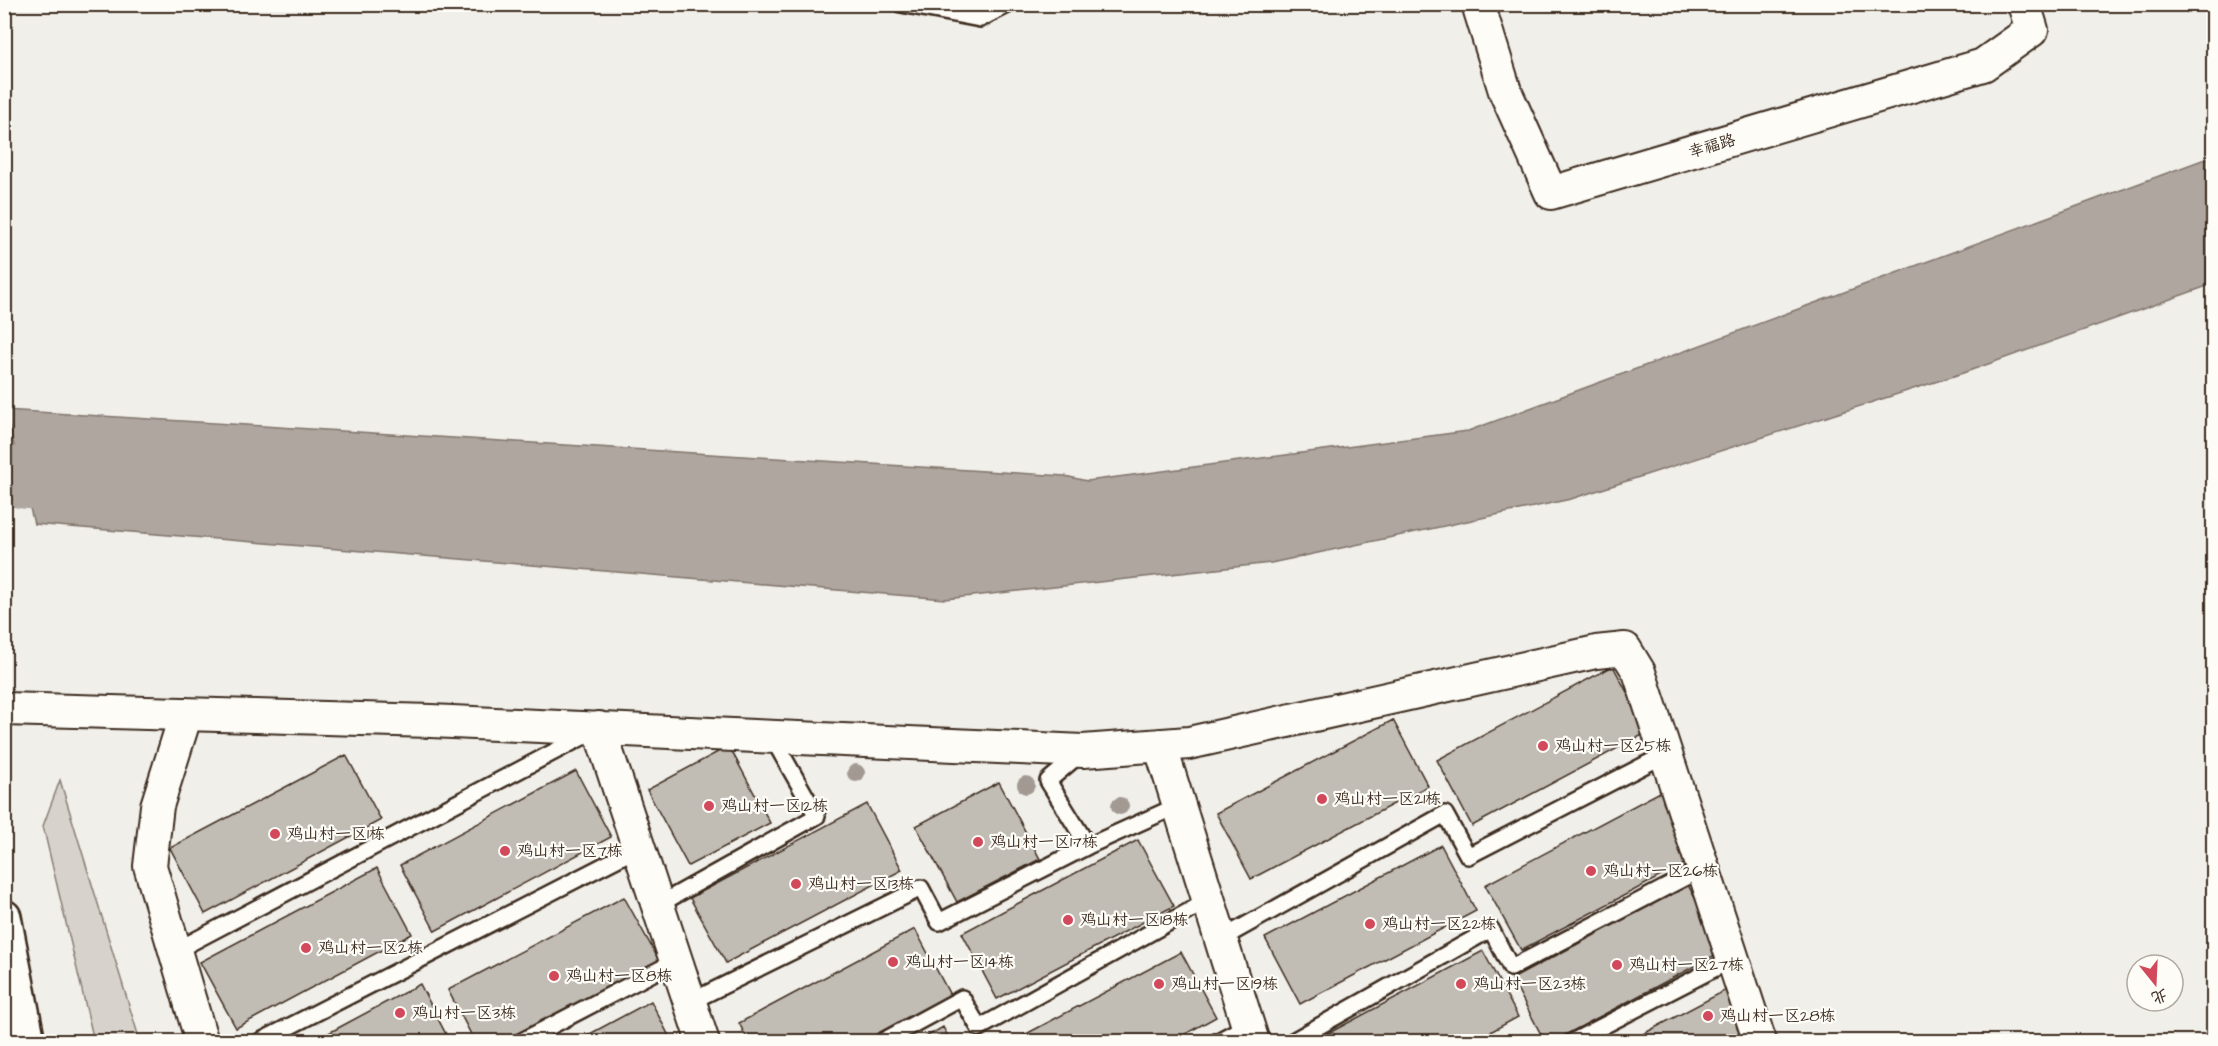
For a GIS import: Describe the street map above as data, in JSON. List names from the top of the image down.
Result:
{
  "streets": {
    "street": ["幸福路"]
  },
  "places": [
    "鸡山村一区25栋",
    "鸡山村一区21栋",
    "鸡山村一区12栋",
    "鸡山村一区1栋",
    "鸡山村一区17栋",
    "鸡山村一区7栋",
    "鸡山村一区26栋",
    "鸡山村一区13栋",
    "鸡山村一区18栋",
    "鸡山村一区22栋",
    "鸡山村一区2栋",
    "鸡山村一区14栋",
    "鸡山村一区27栋",
    "鸡山村一区8栋",
    "鸡山村一区19栋",
    "鸡山村一区23栋",
    "鸡山村一区3栋",
    "鸡山村一区28栋"
  ],
  "north": "bottom"
}
